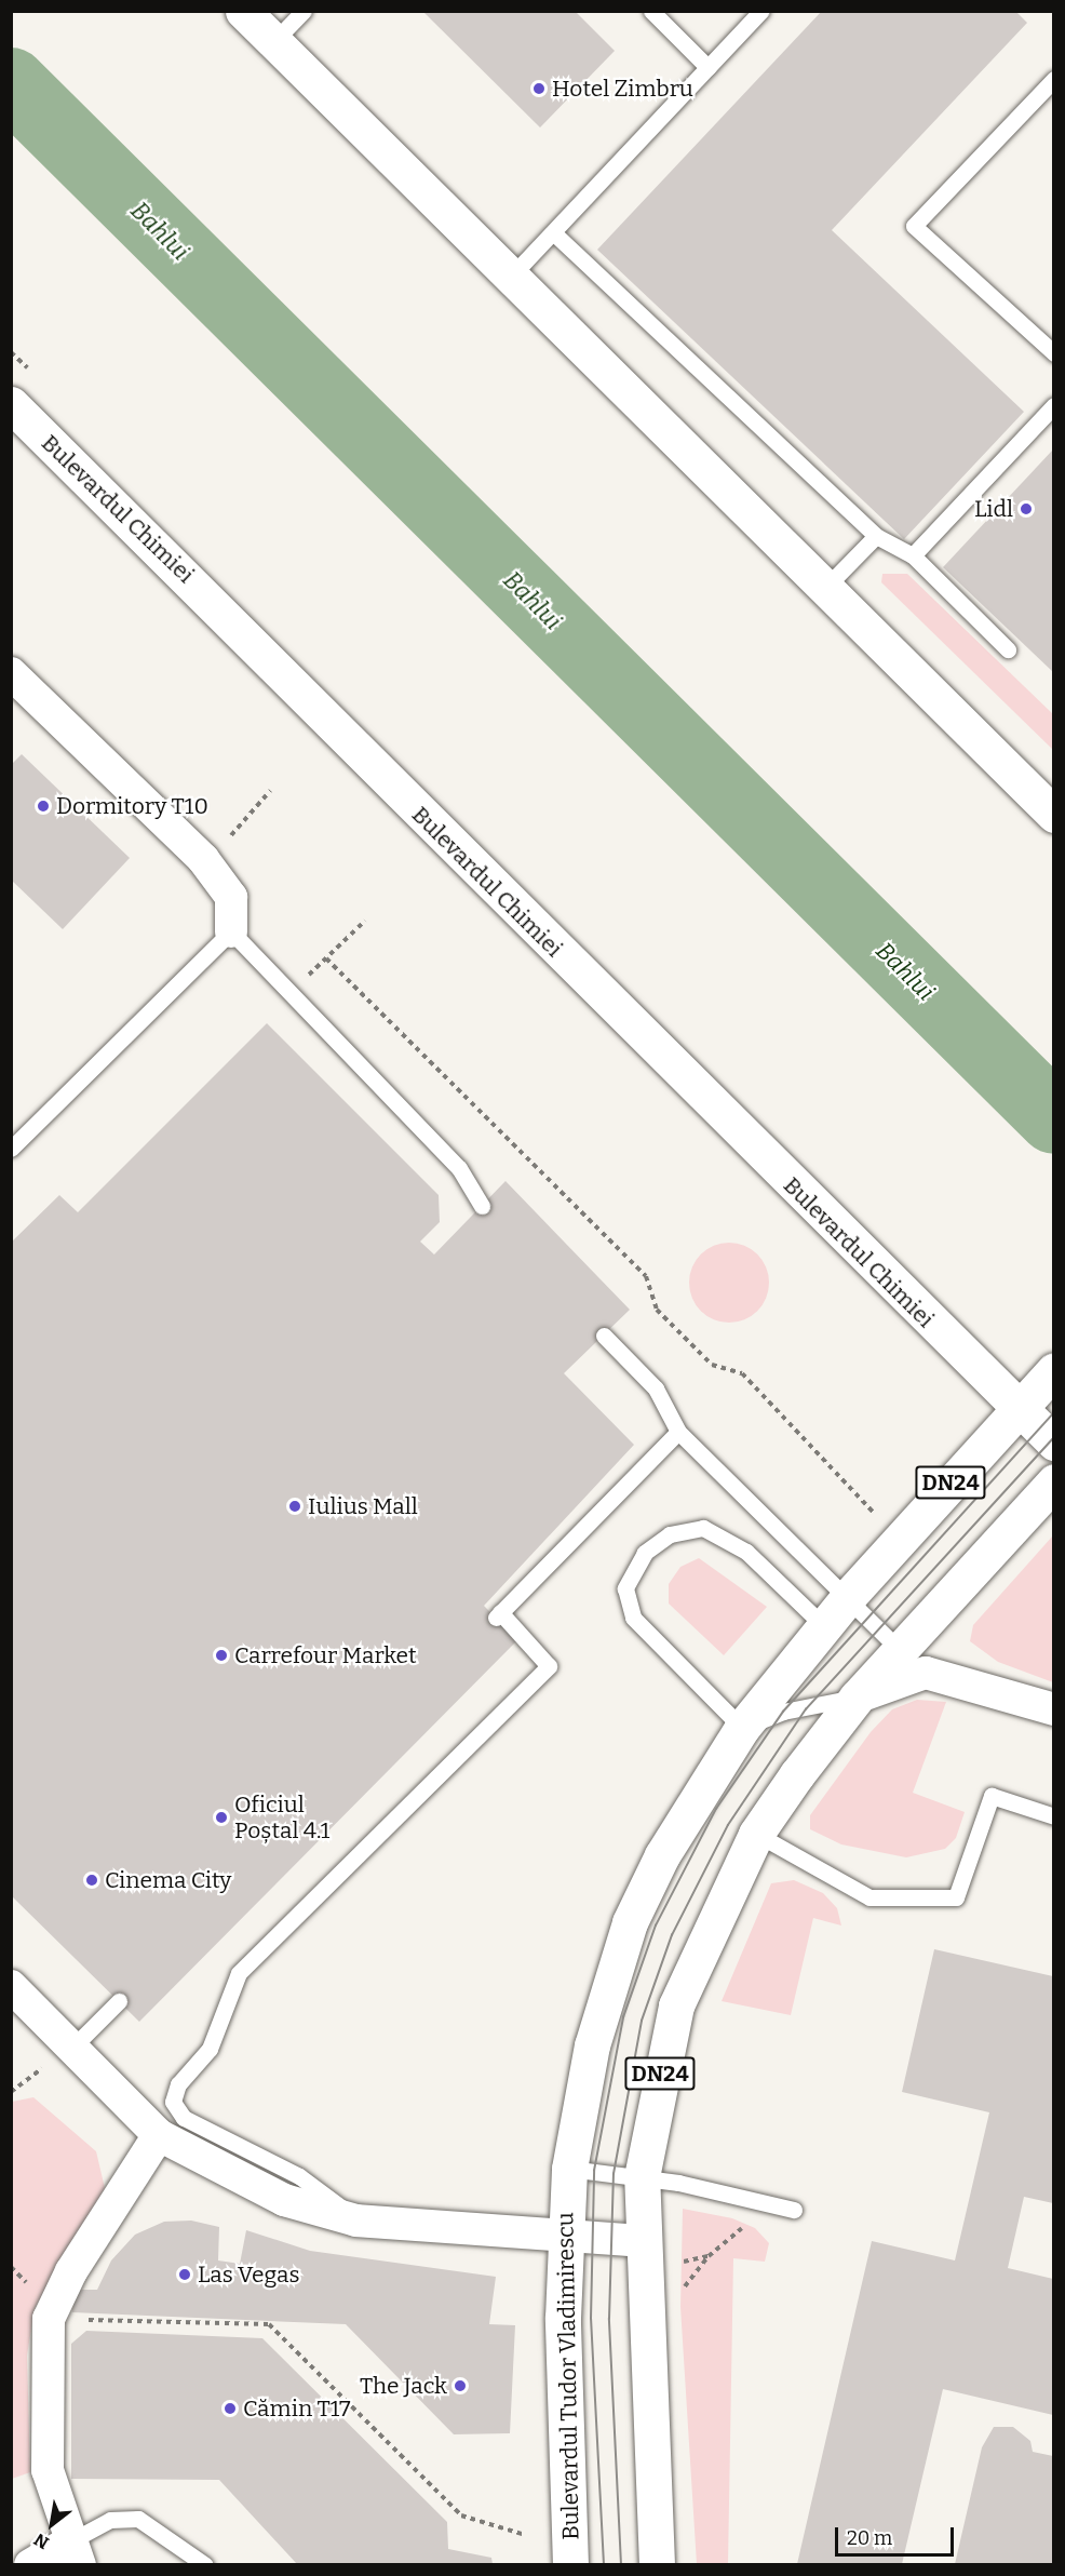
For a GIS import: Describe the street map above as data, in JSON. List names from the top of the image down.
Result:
{
  "streets": {
    "main road": ["Bulevardul Chimiei", "DN24", "Bulevardul Tudor Vladimirescu"]
  },
  "crossings": [
    ["Bulevardul Chimiei", "Bulevardul Tudor Vladimirescu"]
  ],
  "water": ["Bahlui"],
  "places": [
    "Hotel Zimbru",
    "Lidl",
    "Dormitory T10",
    "Iulius Mall",
    "Carrefour Market",
    "Oficiul Poștal 4.1",
    "Cinema City",
    "Las Vegas",
    "The Jack",
    "Cămin T17"
  ],
  "scale_bar": "20 m",
  "north": "bottom left"
}
